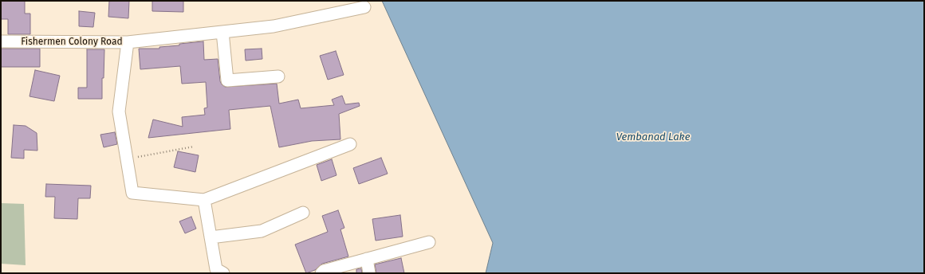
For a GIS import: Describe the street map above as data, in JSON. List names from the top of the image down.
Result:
{
  "streets": {
    "street": ["Fishermen Colony Road"]
  },
  "water": ["Vembanad Lake"]
}
